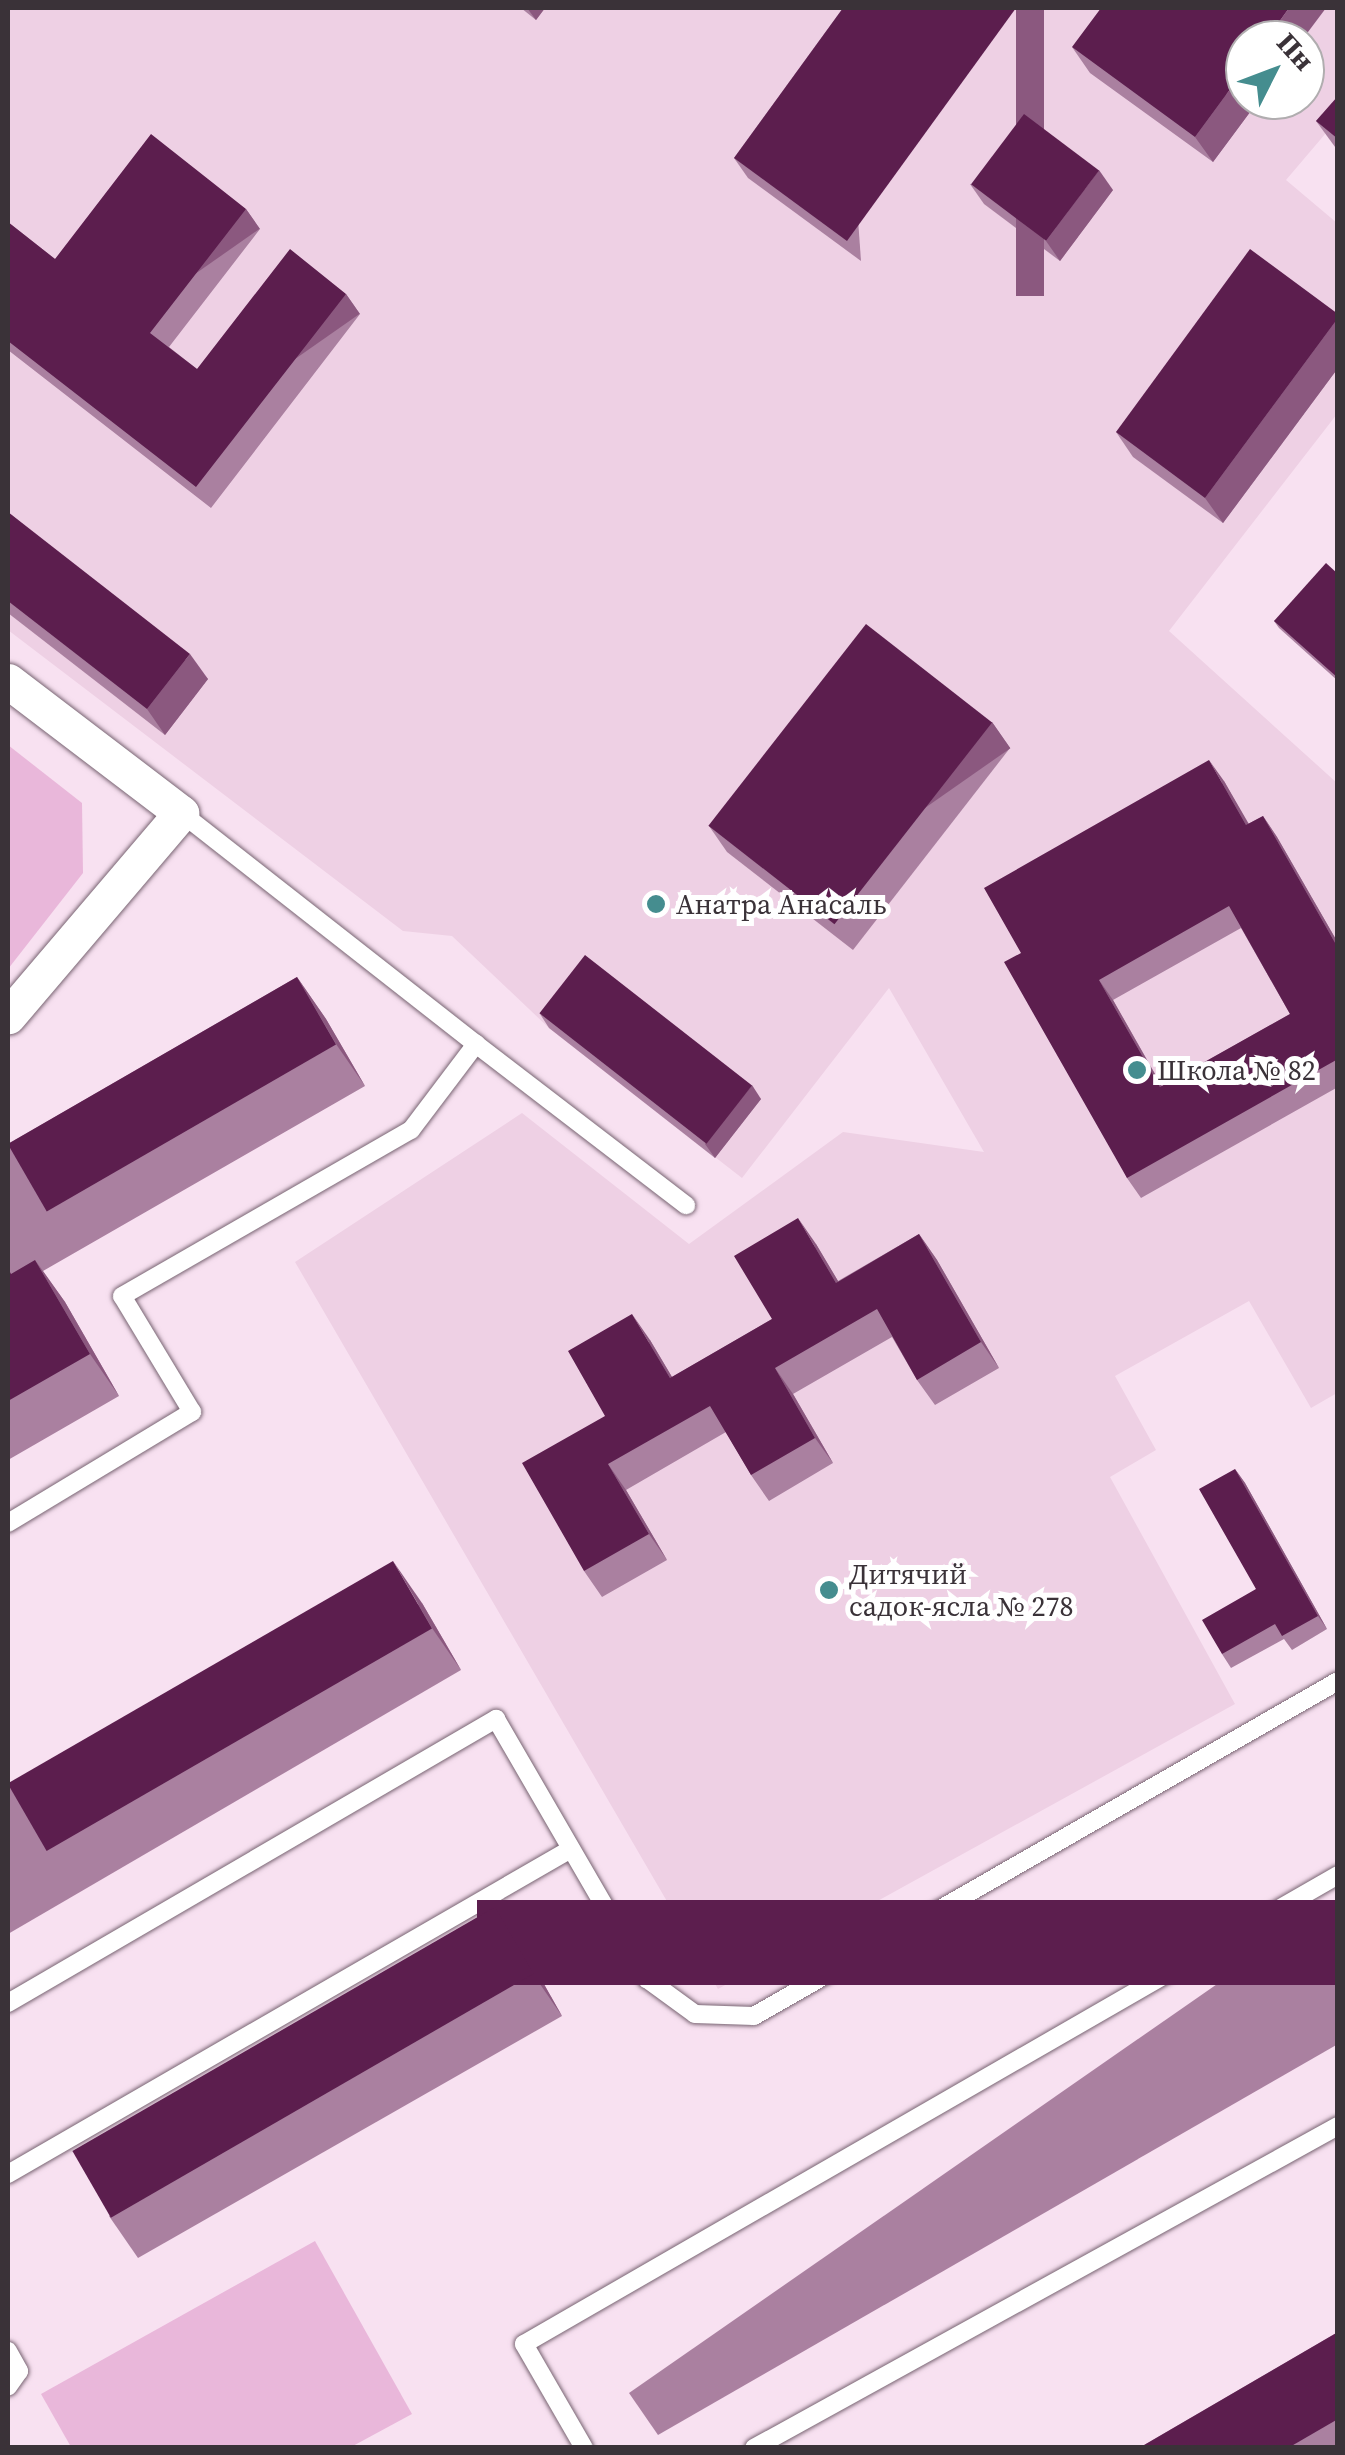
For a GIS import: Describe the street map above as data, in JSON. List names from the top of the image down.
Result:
{
  "places": ["Анатра Анасаль", "Школа № 82", "Дитячий садок-ясла № 278"],
  "north": "top right"
}
